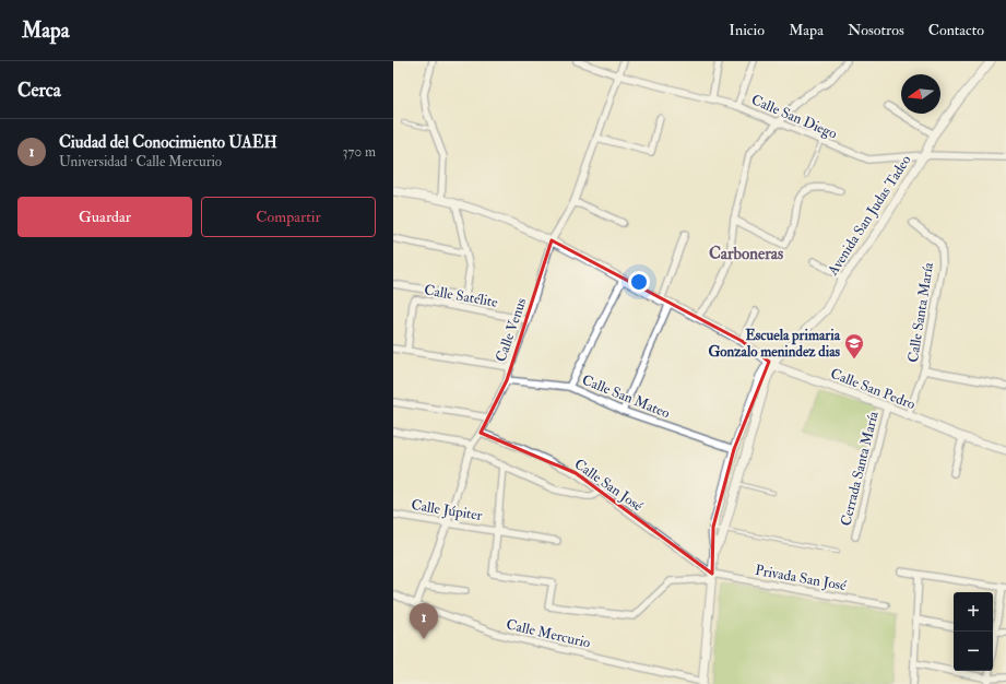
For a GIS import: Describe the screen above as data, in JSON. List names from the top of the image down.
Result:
{
  "streets": {
    "street": [
      "Calle San Diego",
      "Avenida San Judas Tadeo",
      "Calle Satélite",
      "Calle Santa María",
      "Calle Venus",
      "Calle San Pedro",
      "Calle San Mateo",
      "Cerrada Santa María",
      "Calle San José",
      "Calle Júpiter",
      "Privada San José",
      "Calle Mercurio"
    ]
  },
  "crossings": [
    ["Calle San Diego", "Avenida San Judas Tadeo"],
    ["Calle San Diego", "Calle Venus"],
    ["Avenida San Judas Tadeo", "Calle San Pedro"],
    ["Calle Satélite", "Calle Venus"],
    ["Calle Santa María", "Calle San Pedro"],
    ["Calle Venus", "Calle San Pedro"],
    ["Calle Venus", "Calle San Mateo"],
    ["Calle Venus", "Calle San José"],
    ["Calle Venus", "Calle Júpiter"],
    ["Calle Venus", "Calle Mercurio"],
    ["Calle San Pedro", "Cerrada Santa María"],
    ["Calle San José", "Privada San José"]
  ],
  "districts": ["Carboneras"],
  "places": {
    "school or university": ["Escuela primaria Gonzalo menindez dias"]
  },
  "north": "left",
  "page": {
    "header": "Mapa",
    "nav": [
      "Inicio",
      "Mapa",
      "Nosotros",
      "Contacto"
    ],
    "heading": "Cerca",
    "list": [
      {
        "mark": "1",
        "name": "Ciudad del Conocimiento UAEH",
        "note": "Universidad · Calle Mercurio",
        "value": "370 m"
      }
    ],
    "buttons": ["Guardar", "Compartir"],
    "map_buttons": ["+", "−"],
    "pins": "1"
  }
}
